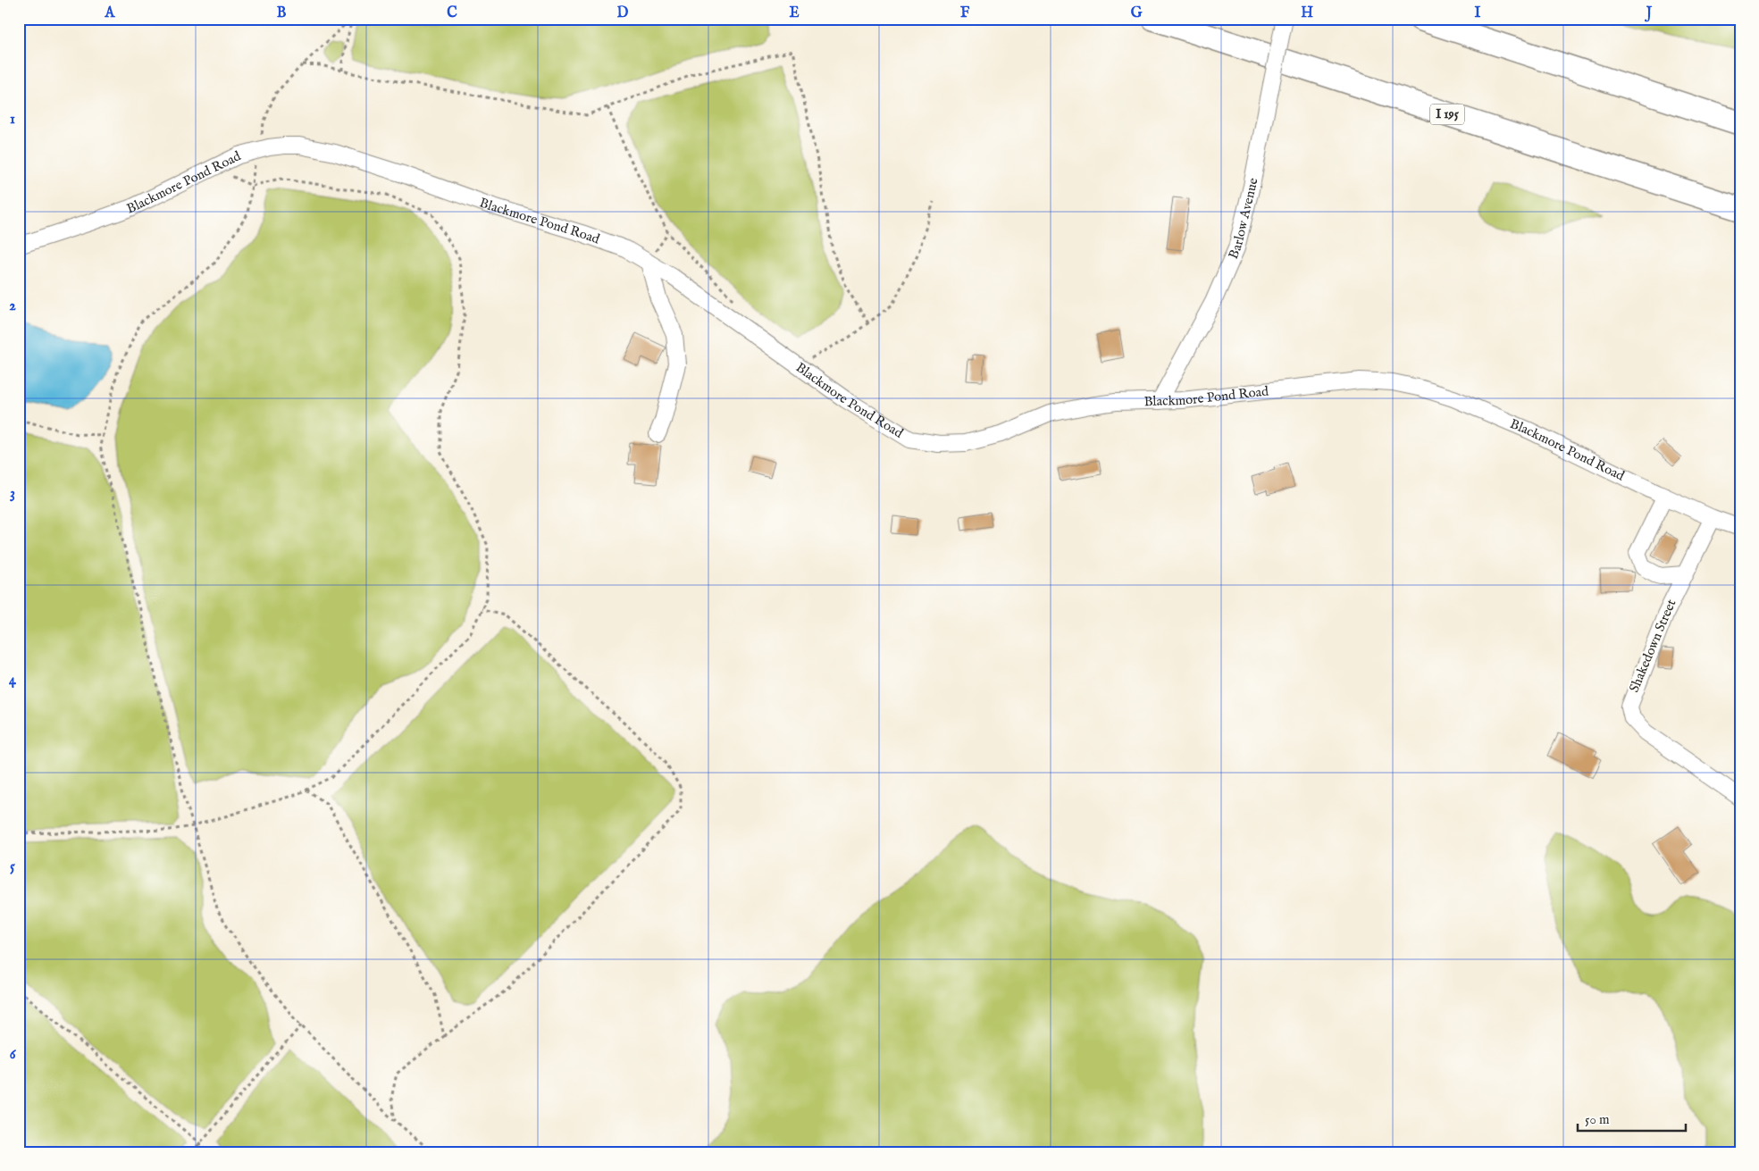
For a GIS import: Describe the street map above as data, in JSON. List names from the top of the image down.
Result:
{
  "streets": {
    "highway": ["I 195"],
    "street": ["Blackmore Pond Road", "Barlow Avenue", "Shakedown Street"]
  },
  "crossings": [
    ["Blackmore Pond Road", "Barlow Avenue"],
    ["Blackmore Pond Road", "Shakedown Street"]
  ],
  "scale_bar": "50 m",
  "grid": {
    "columns": [
      "A",
      "B",
      "C",
      "D",
      "E",
      "F",
      "G",
      "H",
      "I",
      "J"
    ],
    "rows": [
      "1",
      "2",
      "3",
      "4",
      "5",
      "6"
    ]
  }
}
